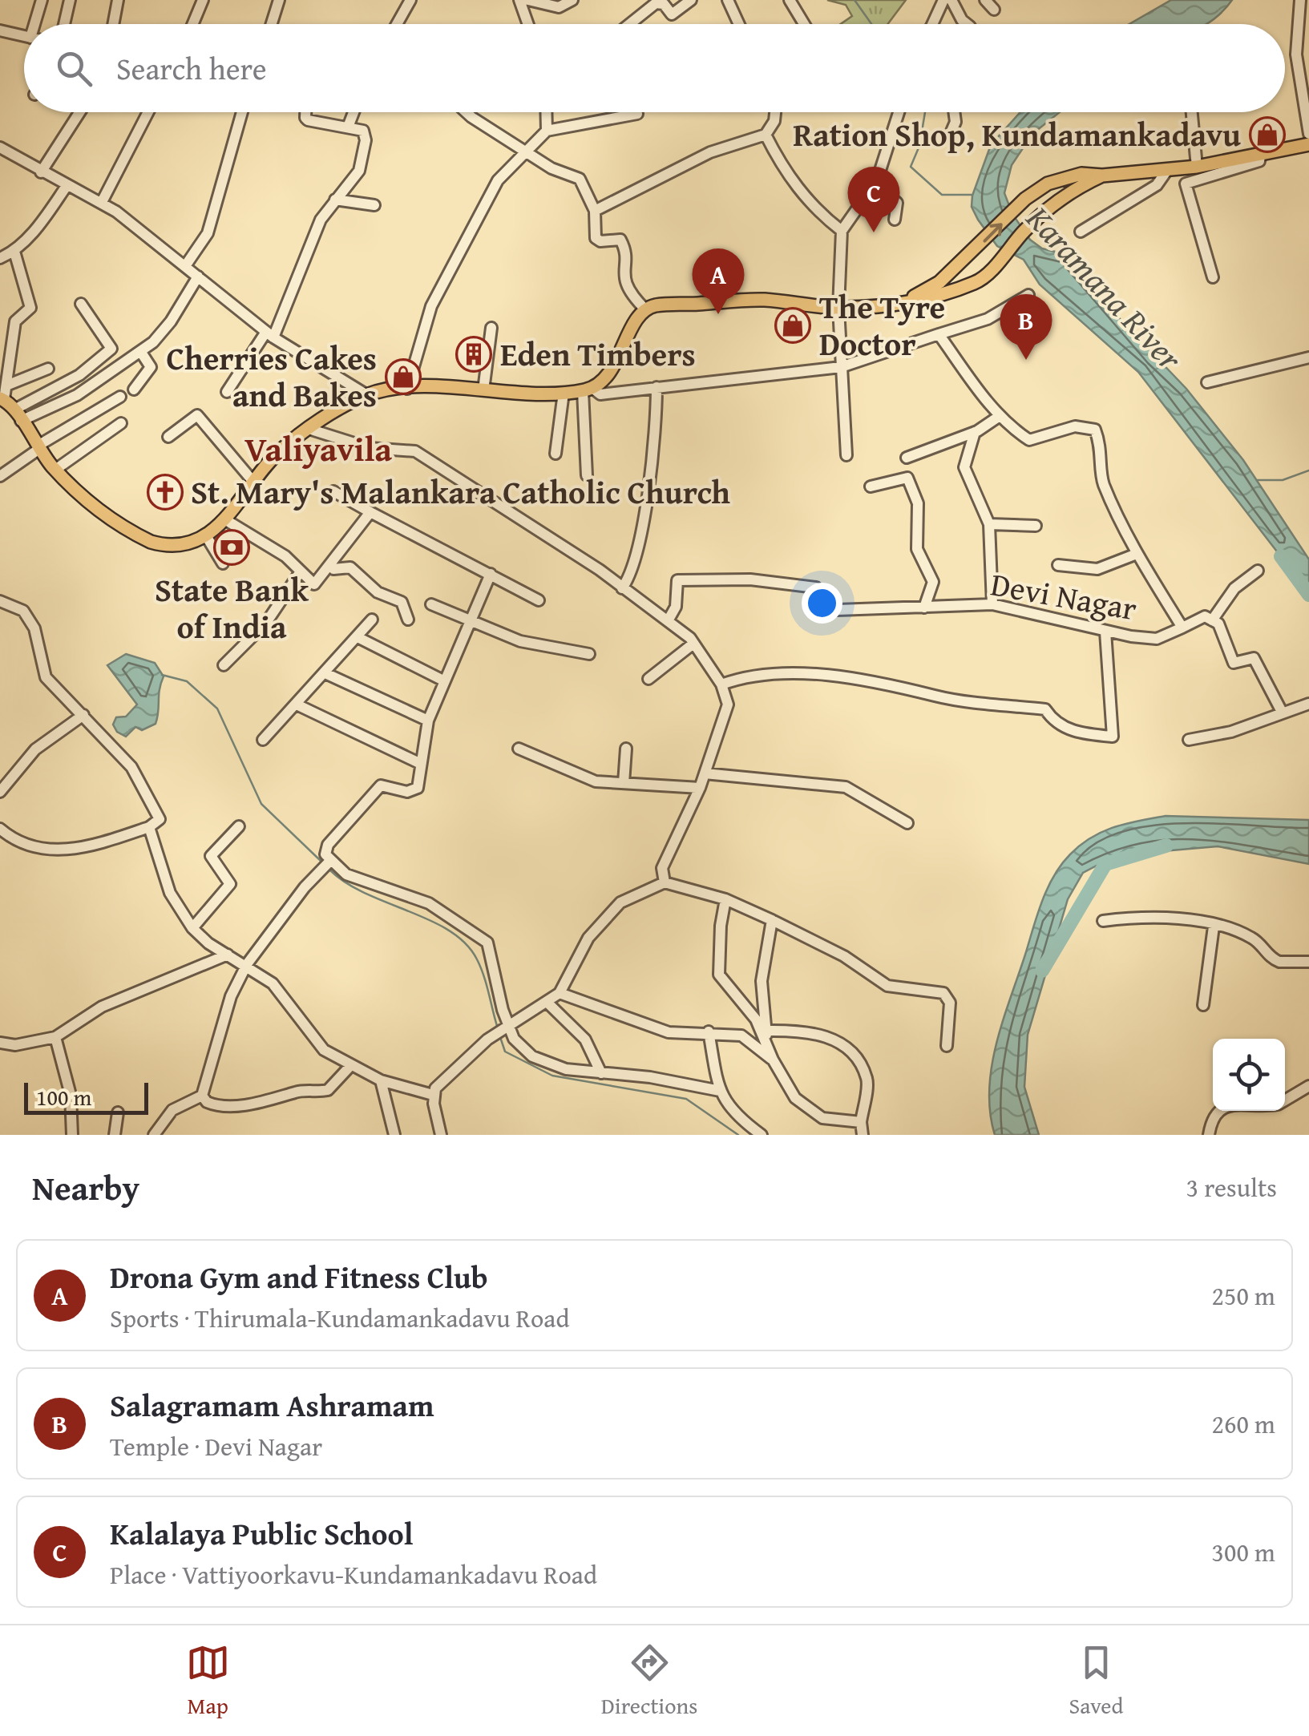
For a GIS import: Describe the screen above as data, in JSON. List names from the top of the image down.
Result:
{
  "streets": {
    "street": ["Devi Nagar"]
  },
  "districts": ["Valiyavila"],
  "water": ["Karamana River"],
  "places": {
    "shop": ["Ration Shop, Kundamankadavu", "The Tyre Doctor", "Cherries Cakes and Bakes"],
    "building": ["Eden Timbers"],
    "church": ["St. Mary's Malankara Catholic Church"],
    "bank": ["State Bank of India"]
  },
  "scale_bar": "100 m",
  "page": {
    "search": "Search here",
    "pins": ["C", "A", "B"],
    "scale": "100 m",
    "heading": ["Nearby", "3 results"],
    "list": [
      {
        "mark": "A",
        "name": "Drona Gym and Fitness Club",
        "note": "Sports · Thirumala-Kundamankadavu Road",
        "value": "250 m"
      },
      {
        "mark": "B",
        "name": "Salagramam Ashramam",
        "note": "Temple · Devi Nagar",
        "value": "260 m"
      },
      {
        "mark": "C",
        "name": "Kalalaya Public School",
        "note": "Place · Vattiyoorkavu-Kundamankadavu Road",
        "value": "300 m"
      }
    ],
    "nav": ["Map", "Directions", "Saved"]
  }
}
